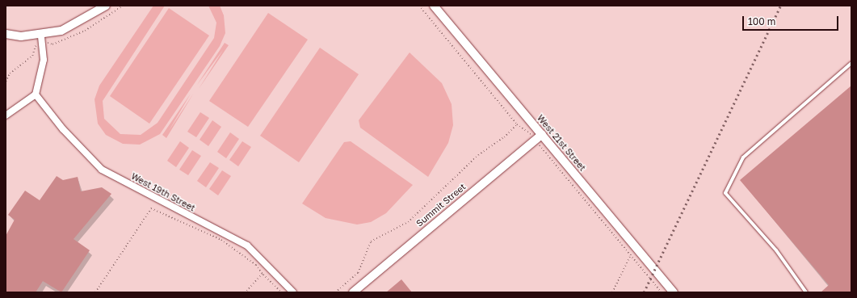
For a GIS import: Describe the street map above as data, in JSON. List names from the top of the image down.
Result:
{
  "streets": {
    "street": ["West 21st Street", "West 19th Street", "Summit Street"]
  },
  "crossings": [
    ["West 21st Street", "Summit Street"]
  ],
  "scale_bar": "100 m"
}
